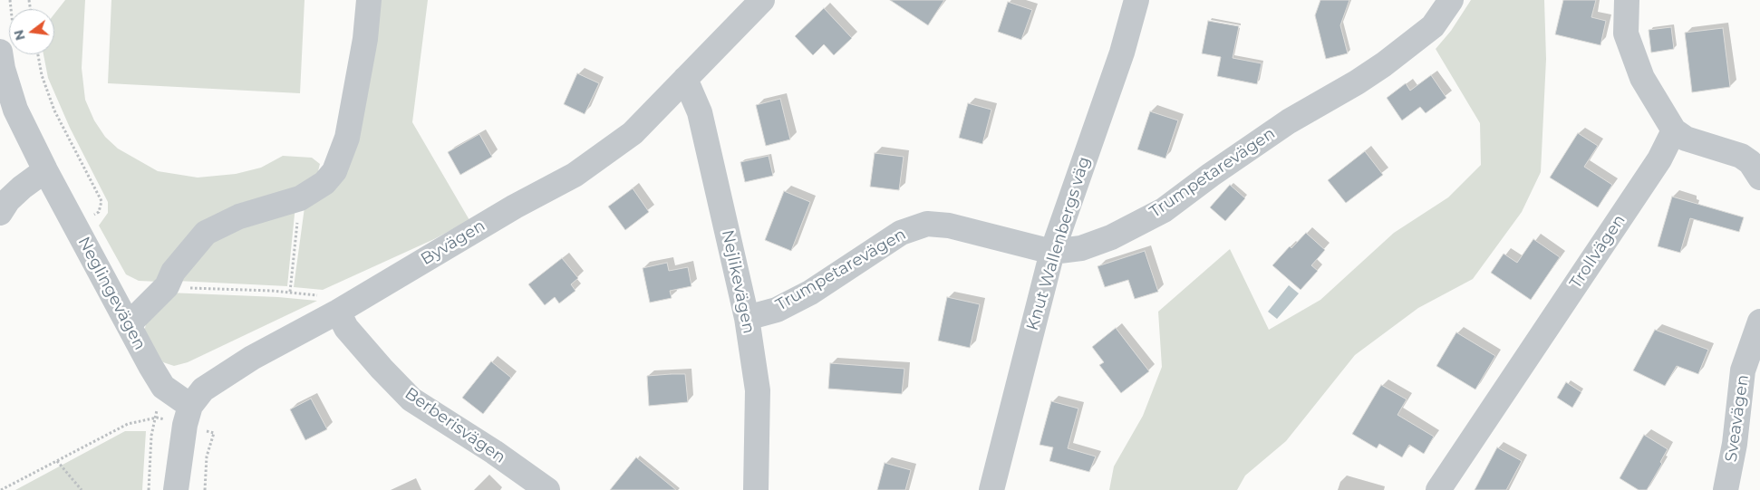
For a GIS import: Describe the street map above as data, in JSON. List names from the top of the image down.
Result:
{
  "streets": {
    "street": [
      "Trumpetarevägen",
      "Byvägen",
      "Knut Wallenbergs väg",
      "Trollvägen",
      "Nejlikevägen",
      "Neglingevägen",
      "Sveavägen",
      "Berberisvägen"
    ]
  },
  "crossings": [
    ["Trumpetarevägen", "Knut Wallenbergs väg"],
    ["Trumpetarevägen", "Nejlikevägen"],
    ["Byvägen", "Nejlikevägen"],
    ["Byvägen", "Neglingevägen"],
    ["Byvägen", "Berberisvägen"]
  ],
  "north": "left"
}
